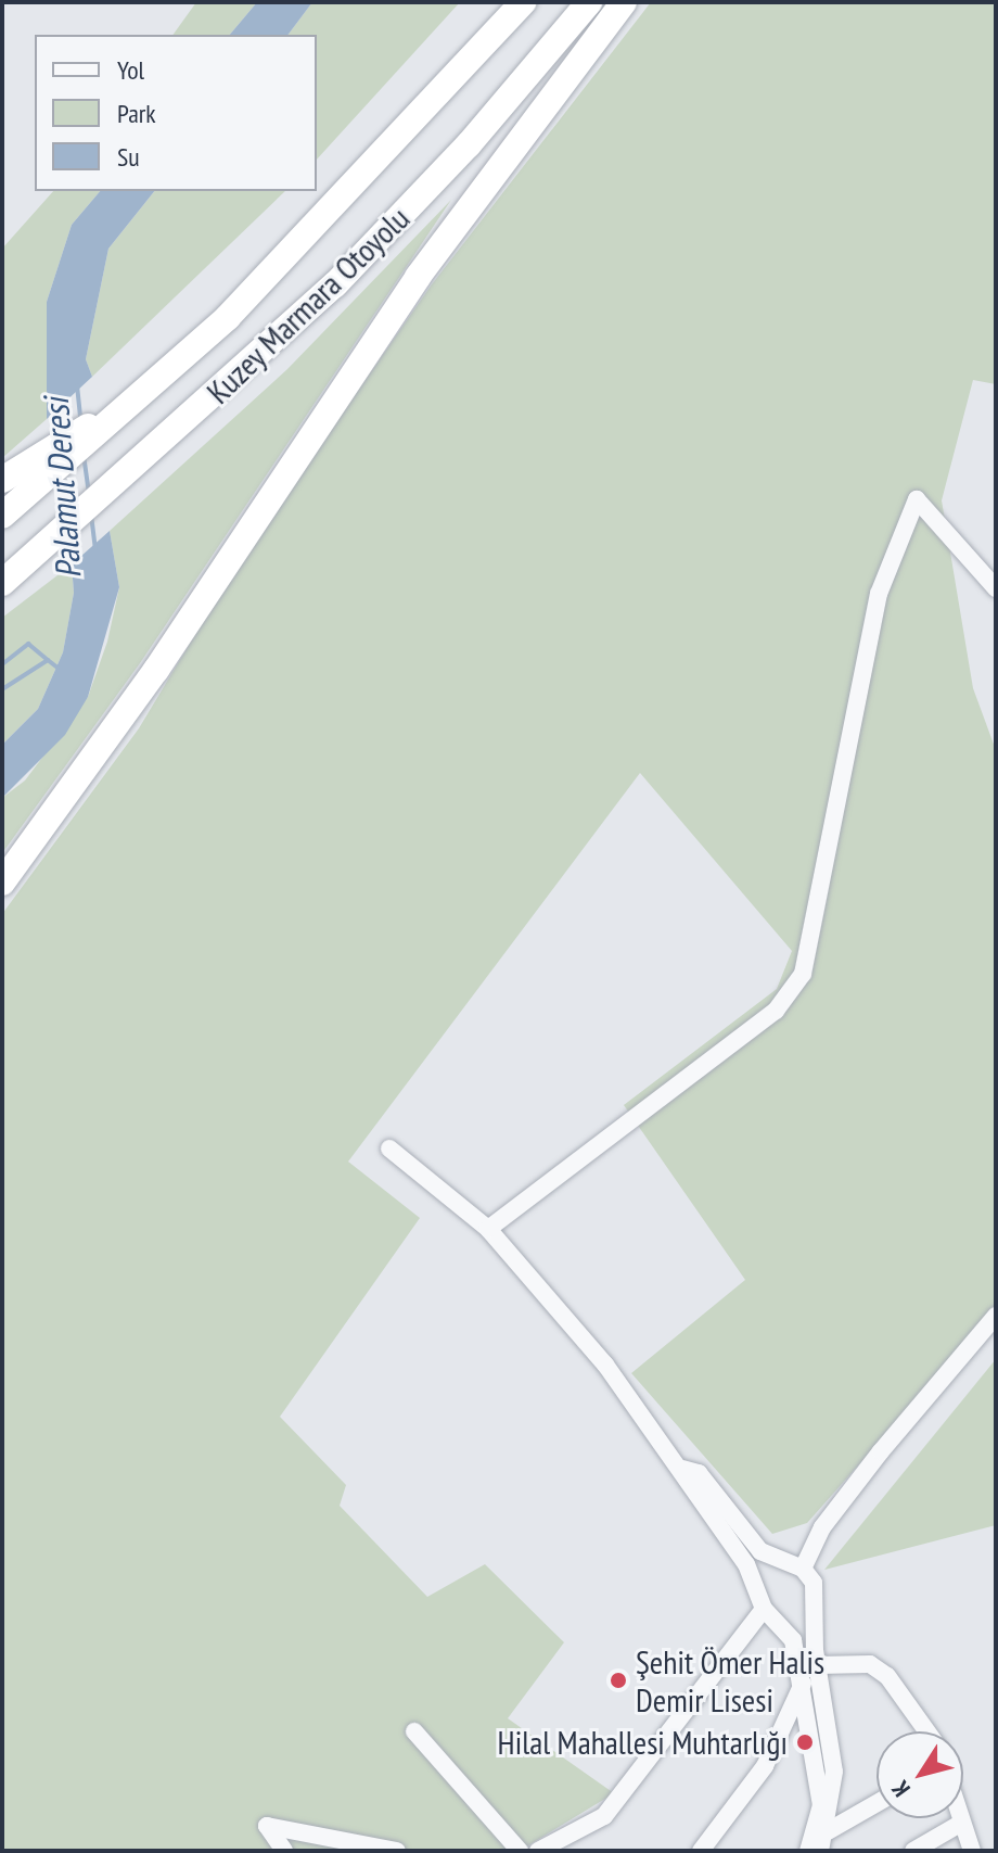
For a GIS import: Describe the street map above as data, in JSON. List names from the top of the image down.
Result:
{
  "streets": {
    "highway": ["Kuzey Marmara Otoyolu"]
  },
  "water": ["Palamut Deresi"],
  "places": ["Şehit Ömer Halis Demir Lisesi", "Hilal Mahallesi Muhtarlığı"],
  "legend": ["Yol", "Park", "Su"],
  "north": "bottom left"
}
